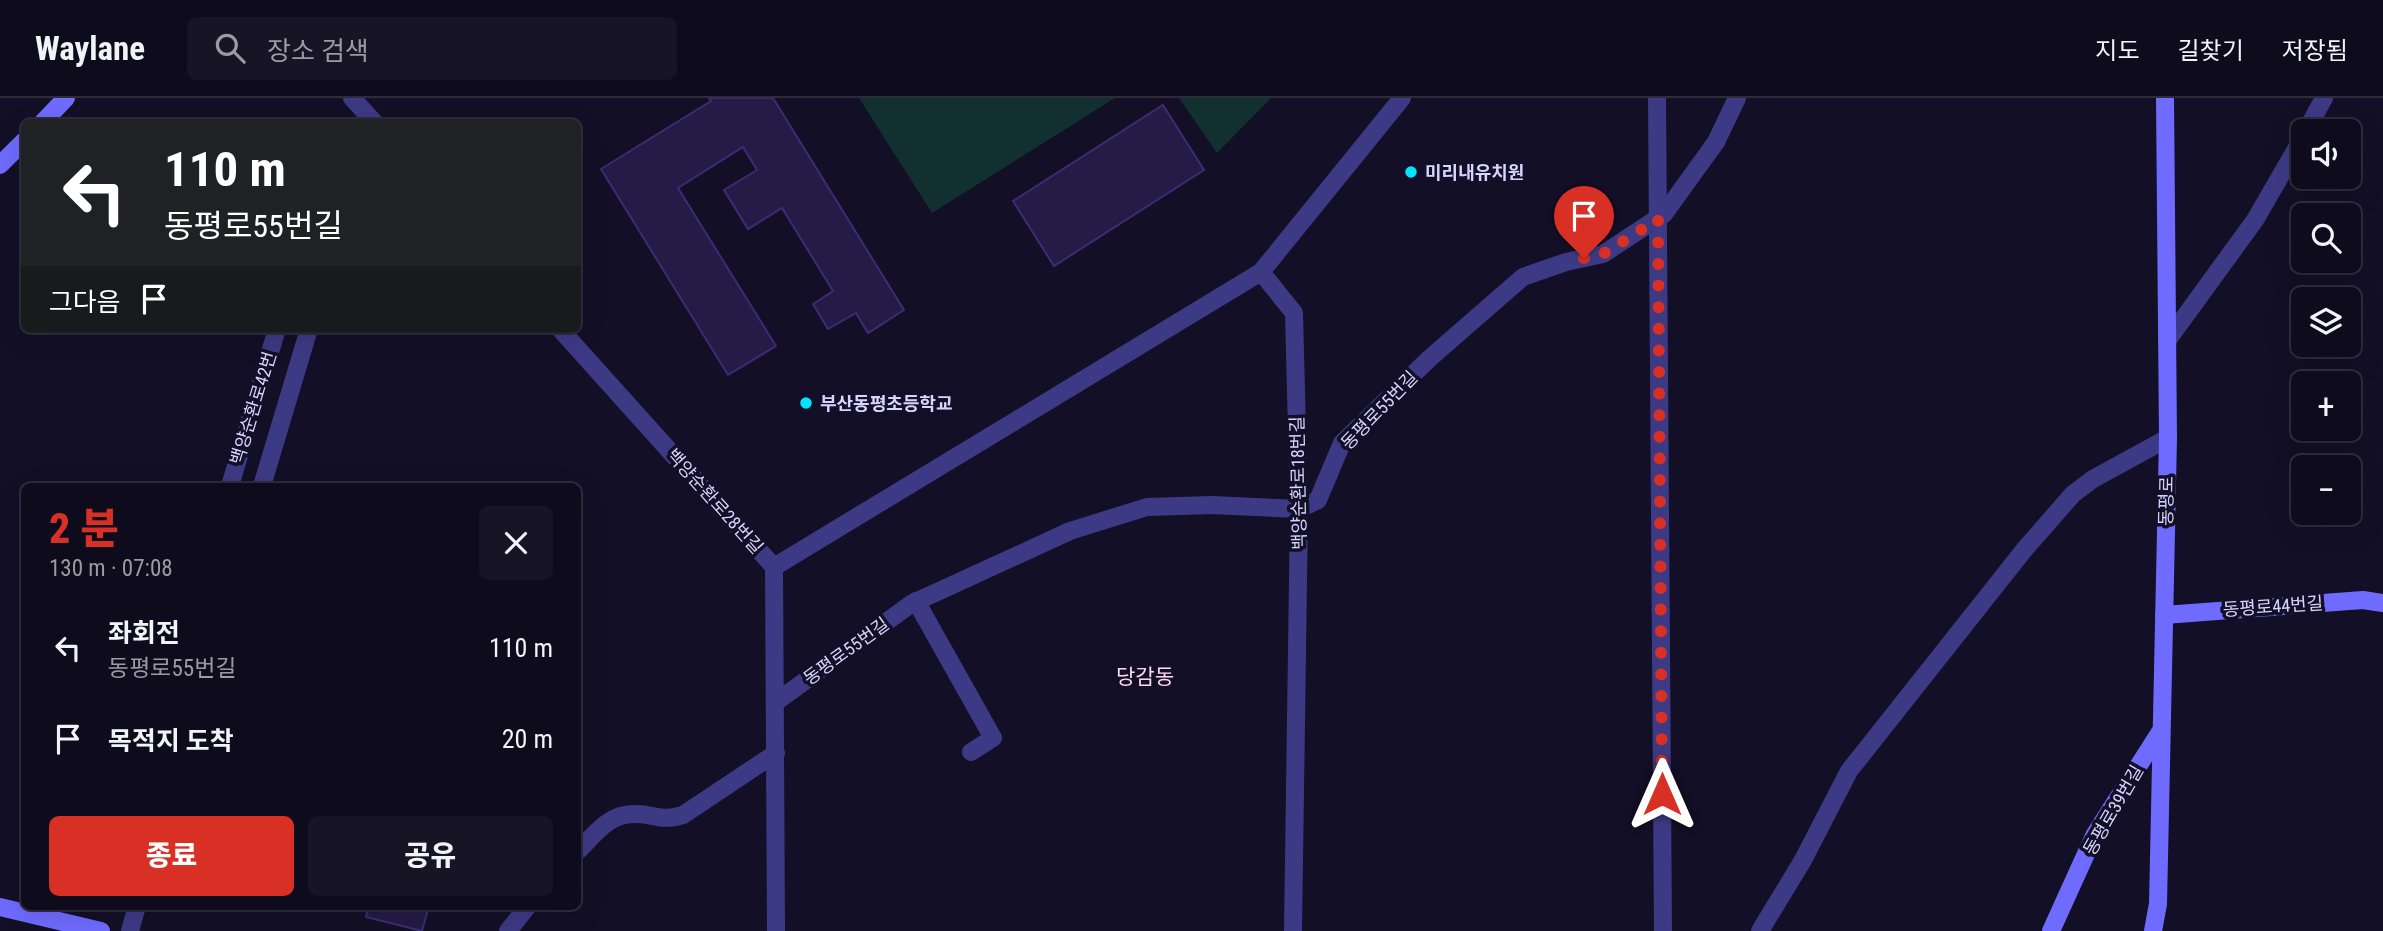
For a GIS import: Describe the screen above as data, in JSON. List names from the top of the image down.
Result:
{
  "streets": {
    "main road": ["동평로", "동평로44번길", "동평로39번길"],
    "street": [
      "백양순환로42번",
      "동평로55번길",
      "백양순환로18번길",
      "백양순환로28번길"
    ]
  },
  "crossings": [
    ["동평로55번길", "백양순환로18번길"],
    ["동평로55번길", "백양순환로28번길"],
    ["동평로", "동평로44번길"],
    ["동평로", "동평로39번길"]
  ],
  "districts": ["당감동"],
  "places": ["미리내유치원", "부산동평초등학교"],
  "page": {
    "header": "Waylane",
    "search": "장소 검색",
    "nav": ["지도", "길찾기", "저장됨"],
    "map_buttons": ["+", "−"],
    "turn": ["110 m", "동평로55번길"],
    "then": "그다음",
    "heading": ["2 분", "130 m · 07:08"],
    "list": [
      {
        "name": "좌회전",
        "note": "동평로55번길",
        "value": "110 m"
      },
      {
        "name": "목적지 도착",
        "value": "20 m"
      }
    ],
    "buttons": ["종료", "공유"]
  }
}
